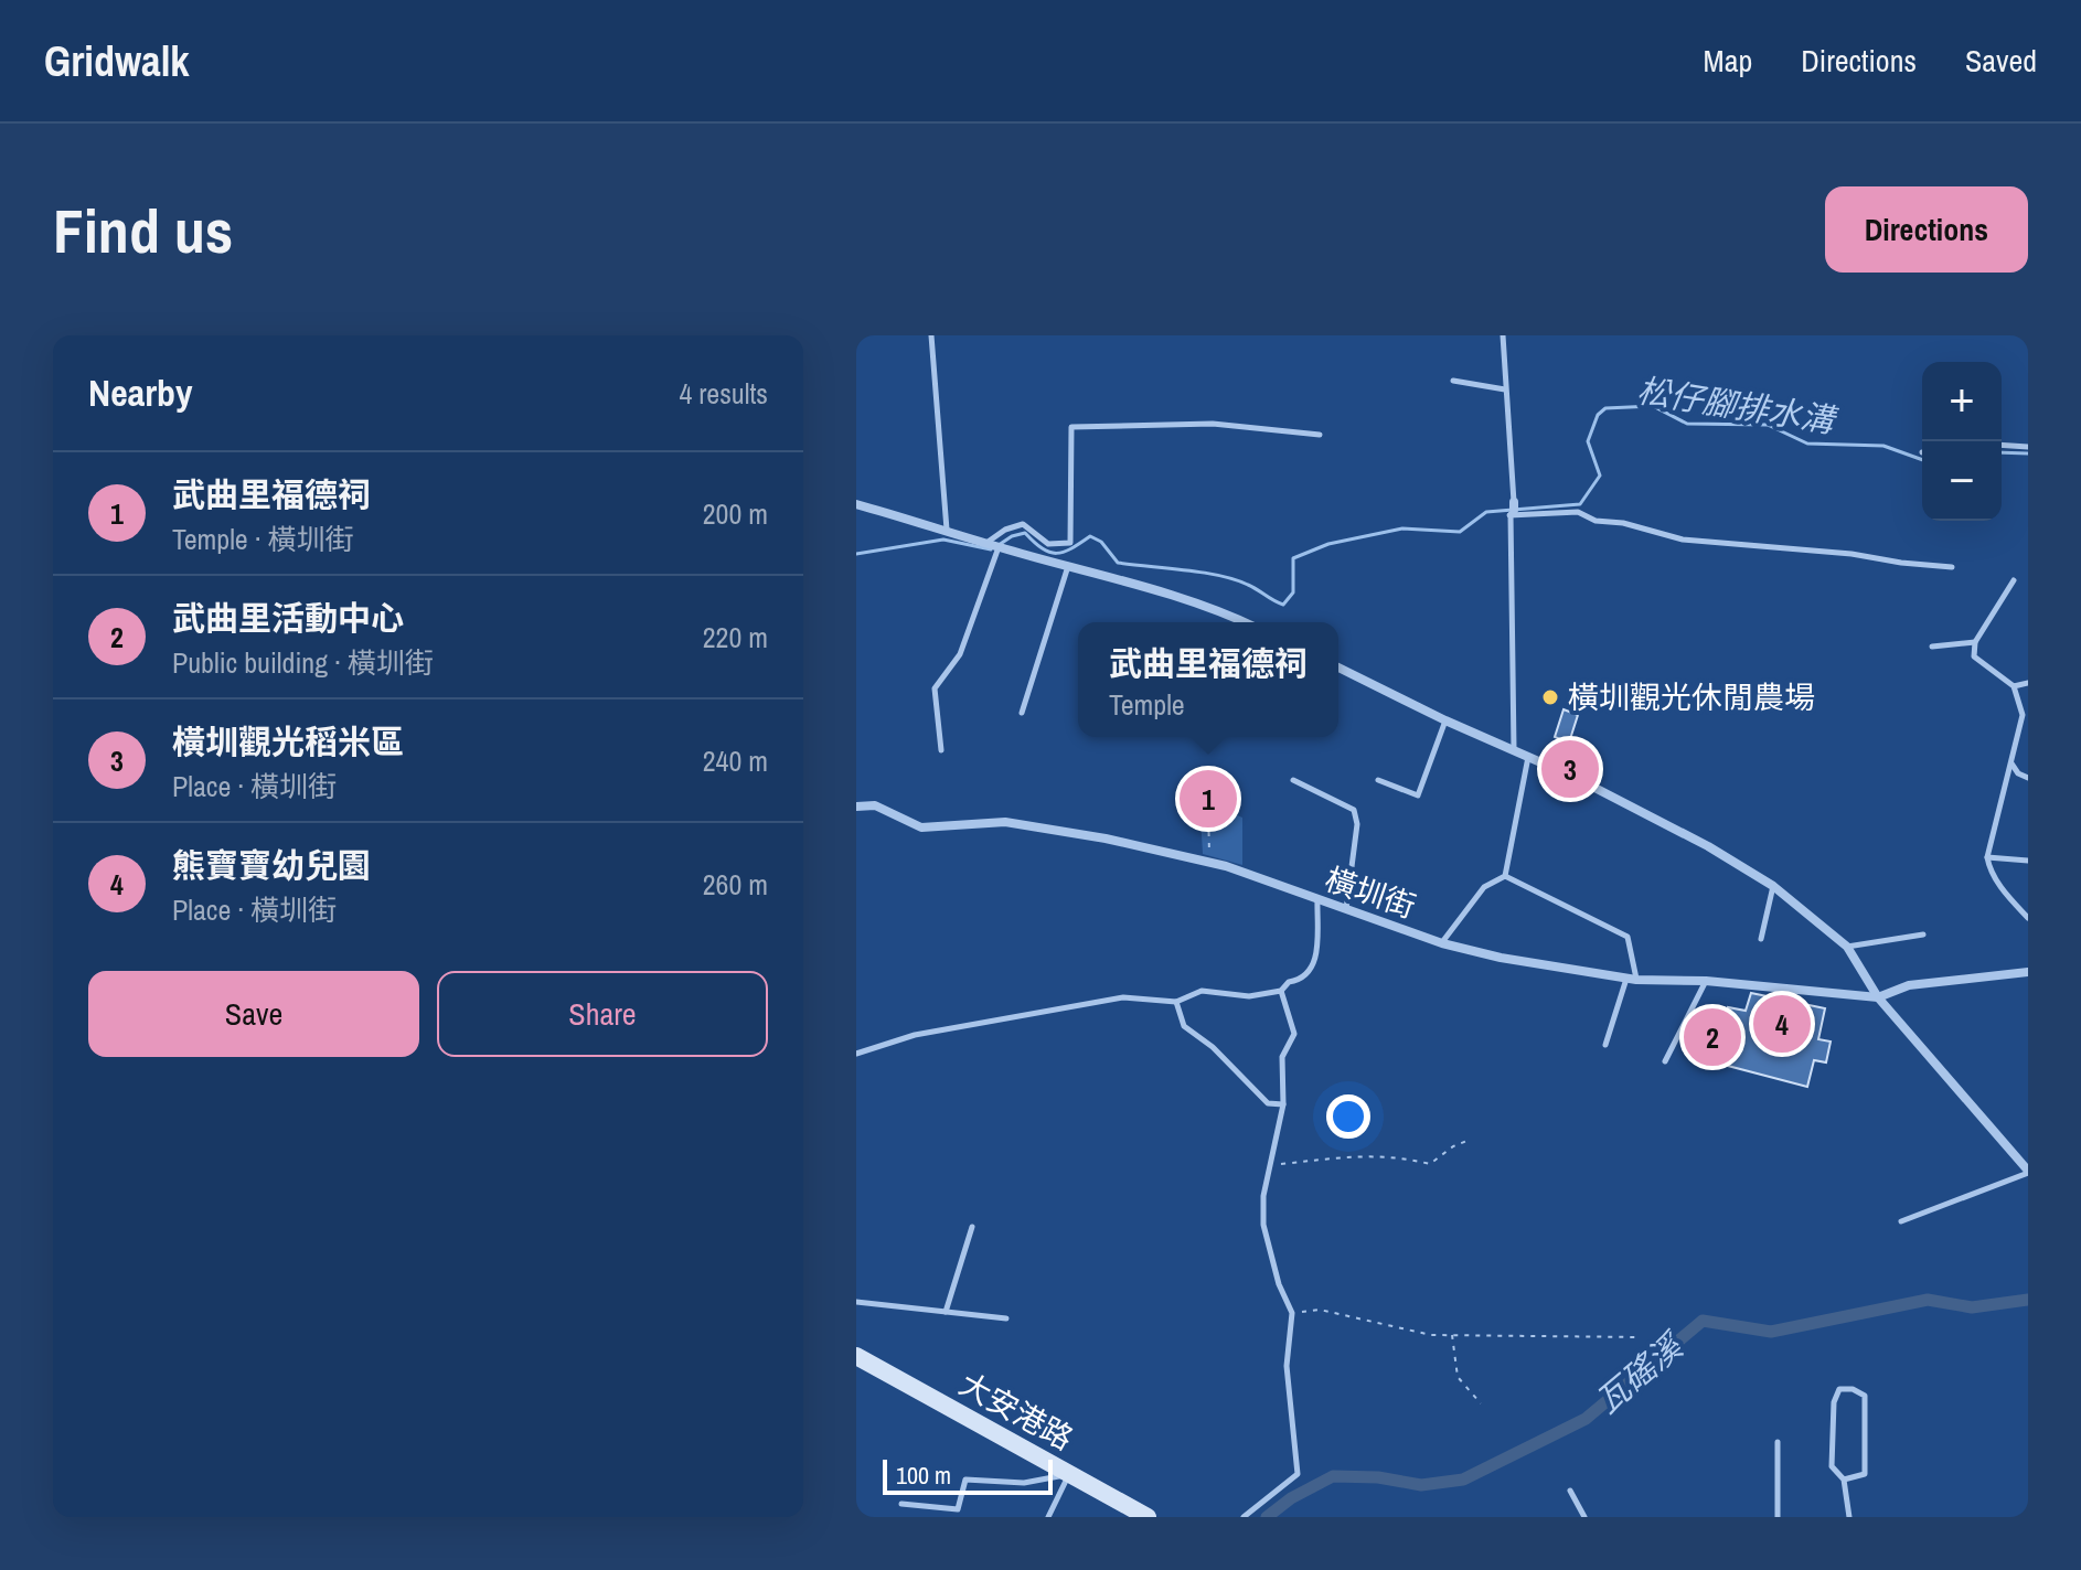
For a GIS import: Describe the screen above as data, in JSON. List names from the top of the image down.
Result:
{
  "streets": {
    "main road": ["大安港路"],
    "street": ["橫圳街"]
  },
  "water": ["松仔腳排水溝", "瓦磘溪"],
  "places": ["橫圳觀光休閒農場"],
  "scale_bar": "100 m",
  "page": {
    "header": "Gridwalk",
    "nav": ["Map", "Directions", "Saved"],
    "buttons": [
      "Directions",
      ["Save", "Share"]
    ],
    "title": "Find us",
    "heading": ["Nearby", "4 results"],
    "map_buttons": ["+", "−"],
    "list": [
      {
        "mark": "1",
        "name": "武曲里福德祠",
        "note": "Temple · 橫圳街",
        "value": "200 m"
      },
      {
        "mark": "2",
        "name": "武曲里活動中心",
        "note": "Public building · 橫圳街",
        "value": "220 m"
      },
      {
        "mark": "3",
        "name": "橫圳觀光稻米區",
        "note": "Place · 橫圳街",
        "value": "240 m"
      },
      {
        "mark": "4",
        "name": "熊寶寶幼兒園",
        "note": "Place · 橫圳街",
        "value": "260 m"
      }
    ],
    "popup": ["武曲里福德祠", "Temple"],
    "pins": [
      "3",
      "1",
      "4",
      "2"
    ],
    "scale": "100 m"
  }
}
